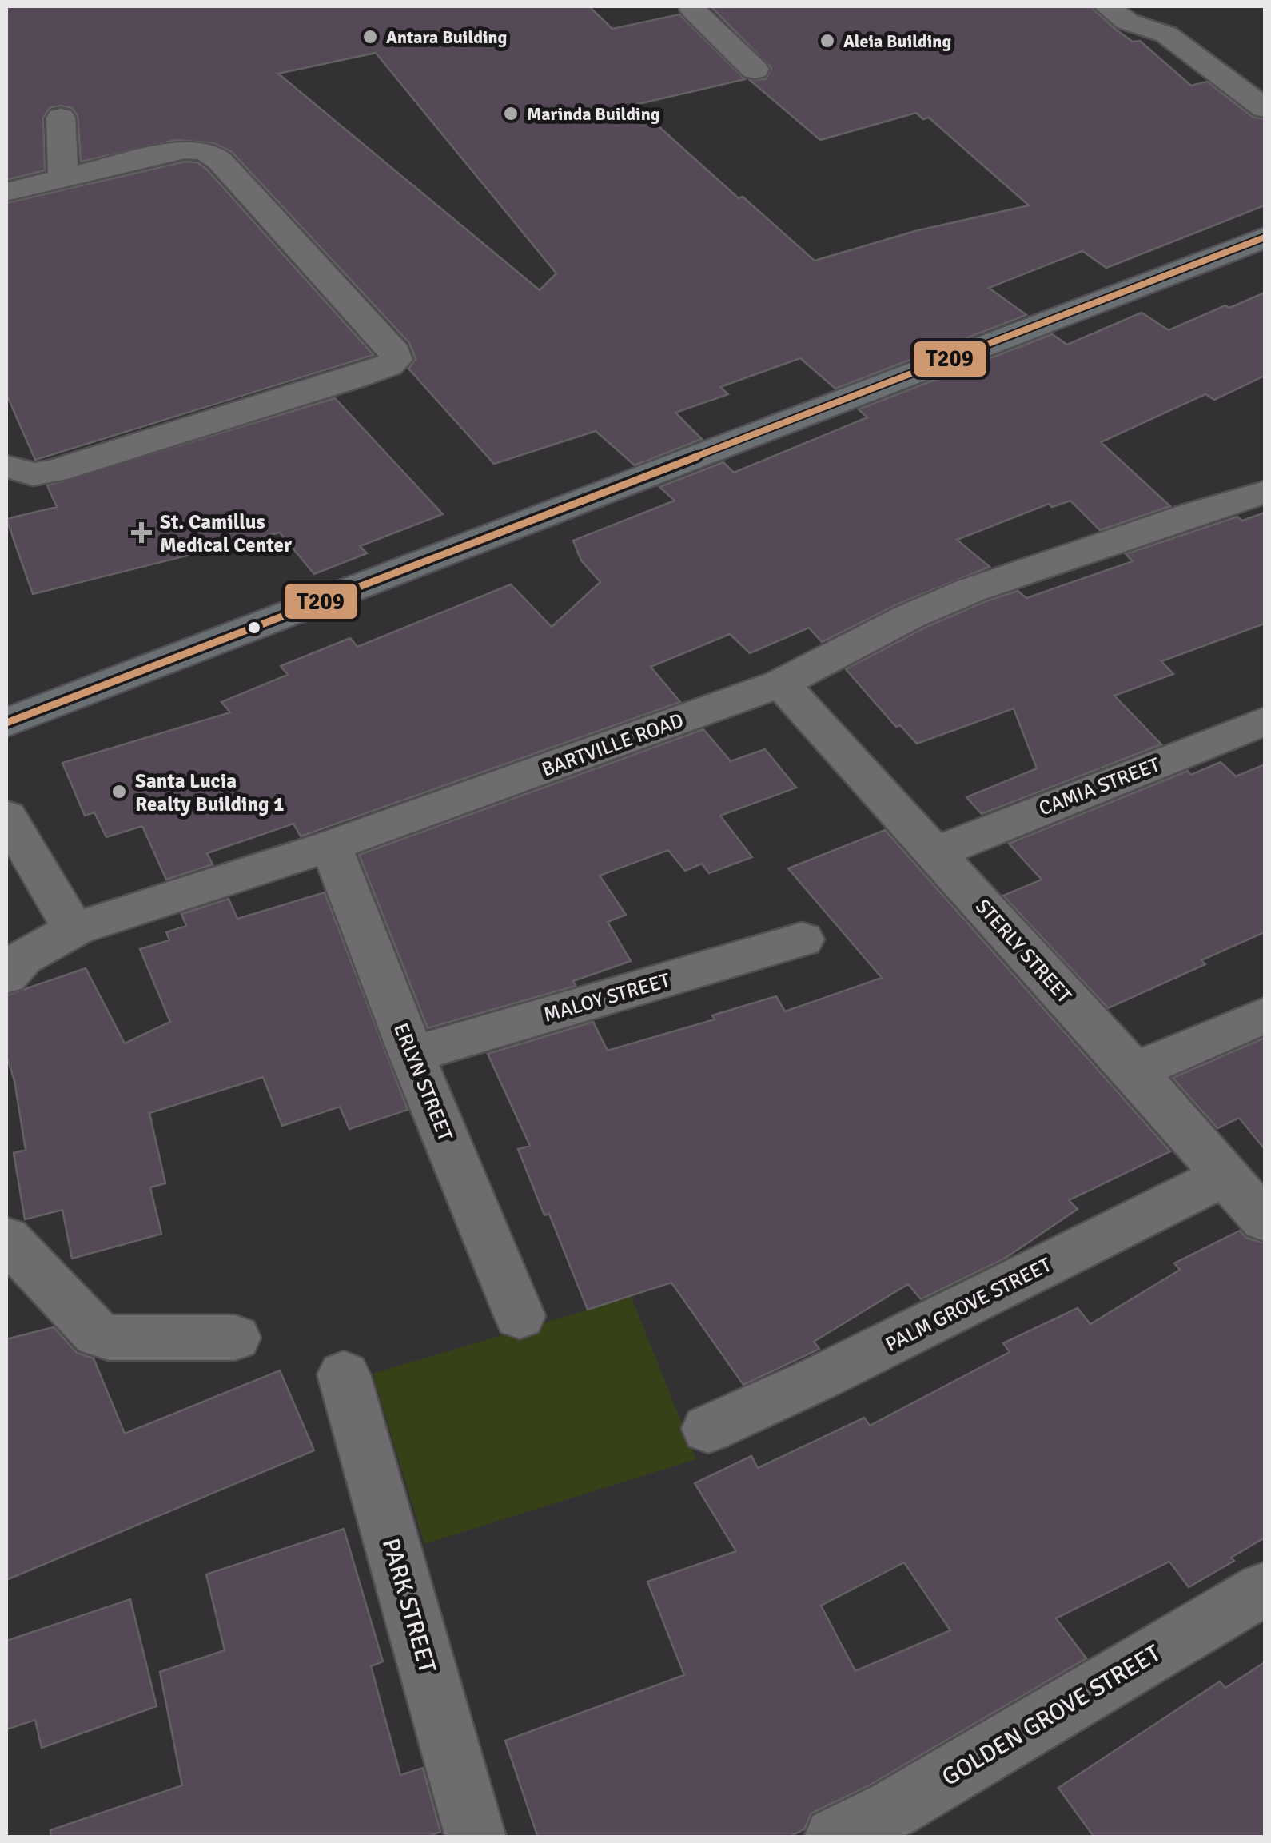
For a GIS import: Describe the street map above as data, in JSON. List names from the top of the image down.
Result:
{
  "streets": {
    "street": [
      "BARTVILLE ROAD",
      "CAMIA STREET",
      "STERLY STREET",
      "MALOY STREET",
      "ERLYN STREET",
      "PALM GROVE STREET",
      "PARK STREET",
      "GOLDEN GROVE STREET"
    ]
  },
  "crossings": [
    ["BARTVILLE ROAD", "STERLY STREET"],
    ["BARTVILLE ROAD", "ERLYN STREET"],
    ["CAMIA STREET", "STERLY STREET"],
    ["STERLY STREET", "PALM GROVE STREET"],
    ["MALOY STREET", "ERLYN STREET"]
  ],
  "places": {
    "other": [
      "Antara Building",
      "Aleia Building",
      "Marinda Building",
      "Santa Lucia Realty Building 1"
    ],
    "health": ["St. Camillus Medical Center"]
  },
  "lines": ["transit line T209"]
}
